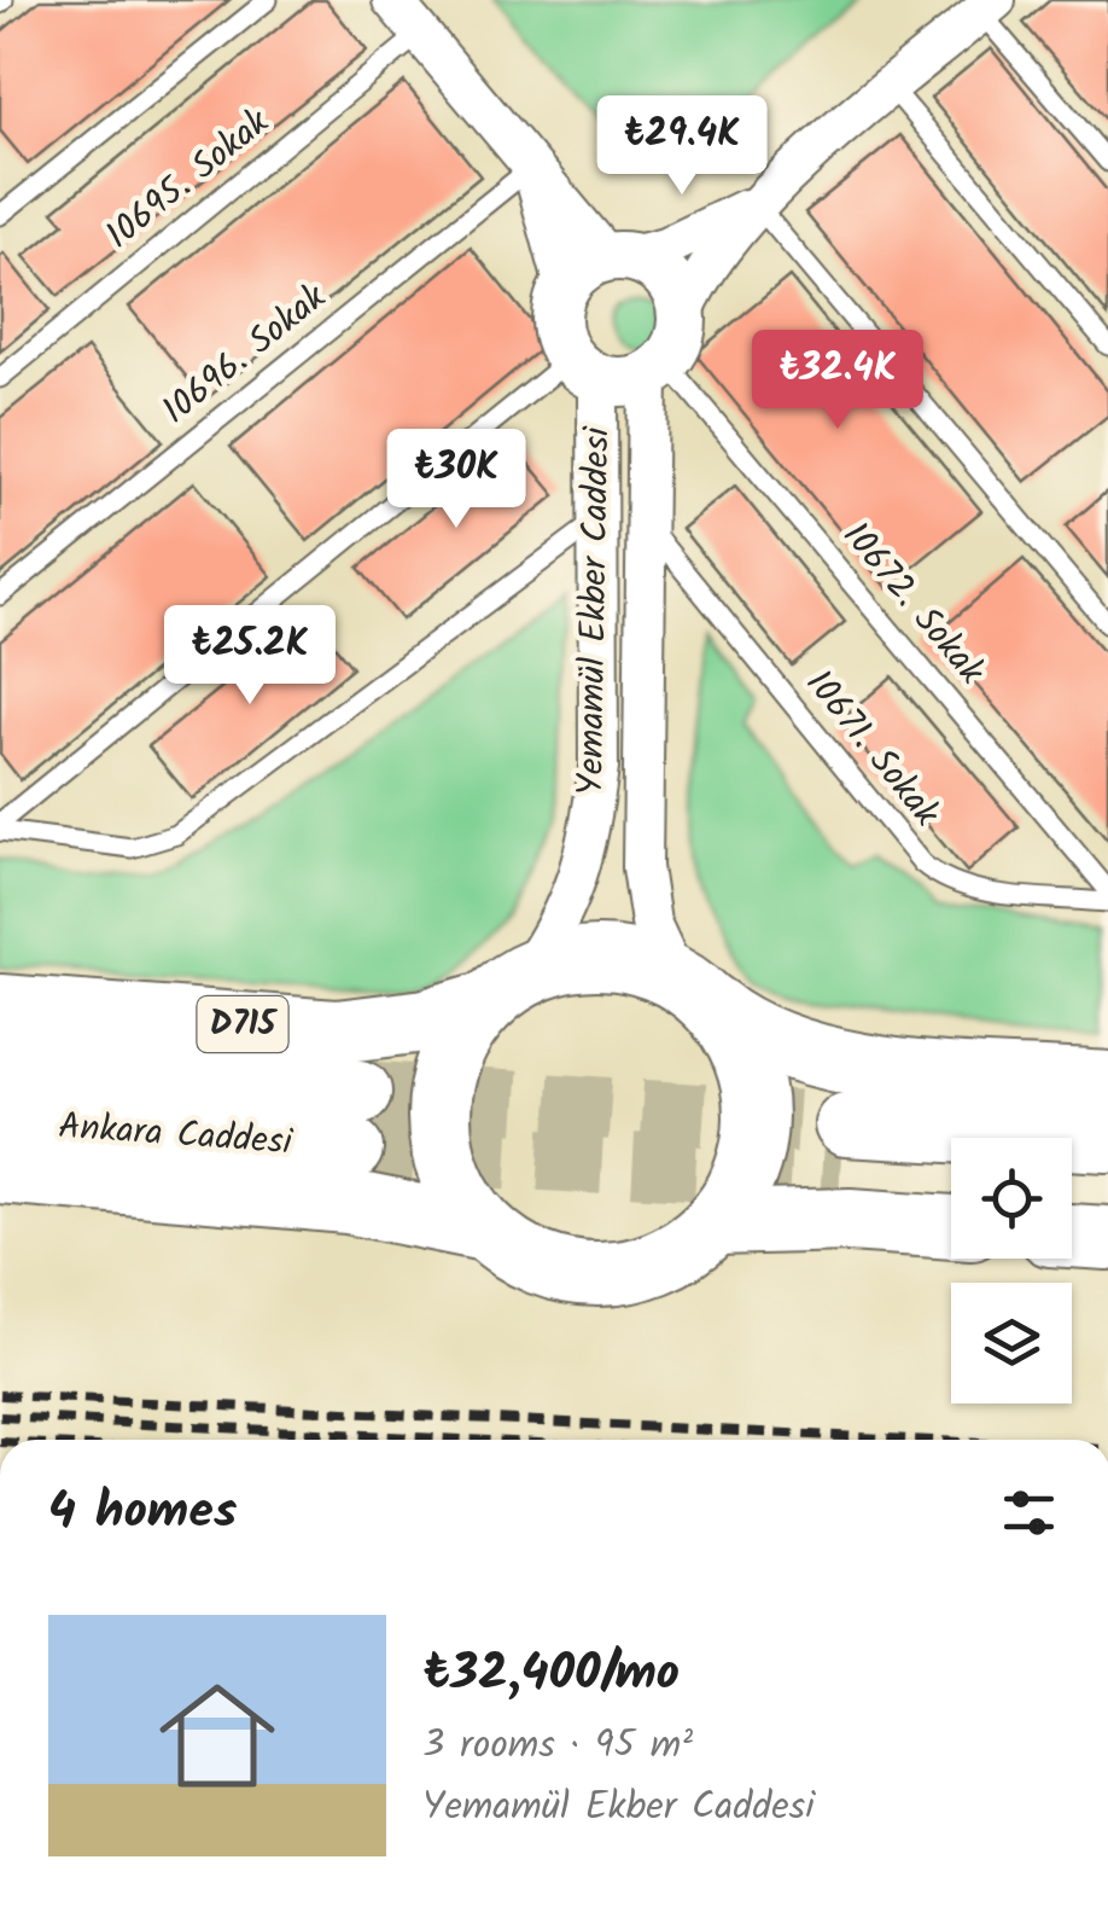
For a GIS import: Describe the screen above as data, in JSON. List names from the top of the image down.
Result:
{
  "streets": {
    "highway": ["D715", "Ankara Caddesi"],
    "street": ["Yemamül Ekber Caddesi"],
    "lane": [
      "10695. Sokak",
      "10696. Sokak",
      "10672. Sokak",
      "10671. Sokak"
    ]
  },
  "crossings": [
    ["10672. Sokak", "Yemamül Ekber Caddesi"],
    ["Yemamül Ekber Caddesi", "10671. Sokak"],
    ["Yemamül Ekber Caddesi", "D715"]
  ],
  "page": {
    "price": [
      "₺29.4K",
      "₺32.4K",
      "₺30K",
      "₺25.2K"
    ],
    "heading": "4 homes",
    "list": [
      {
        "name": "₺32,400/mo",
        "note": "3 rooms · 95 m² · Yemamül Ekber Caddesi"
      }
    ]
  }
}
